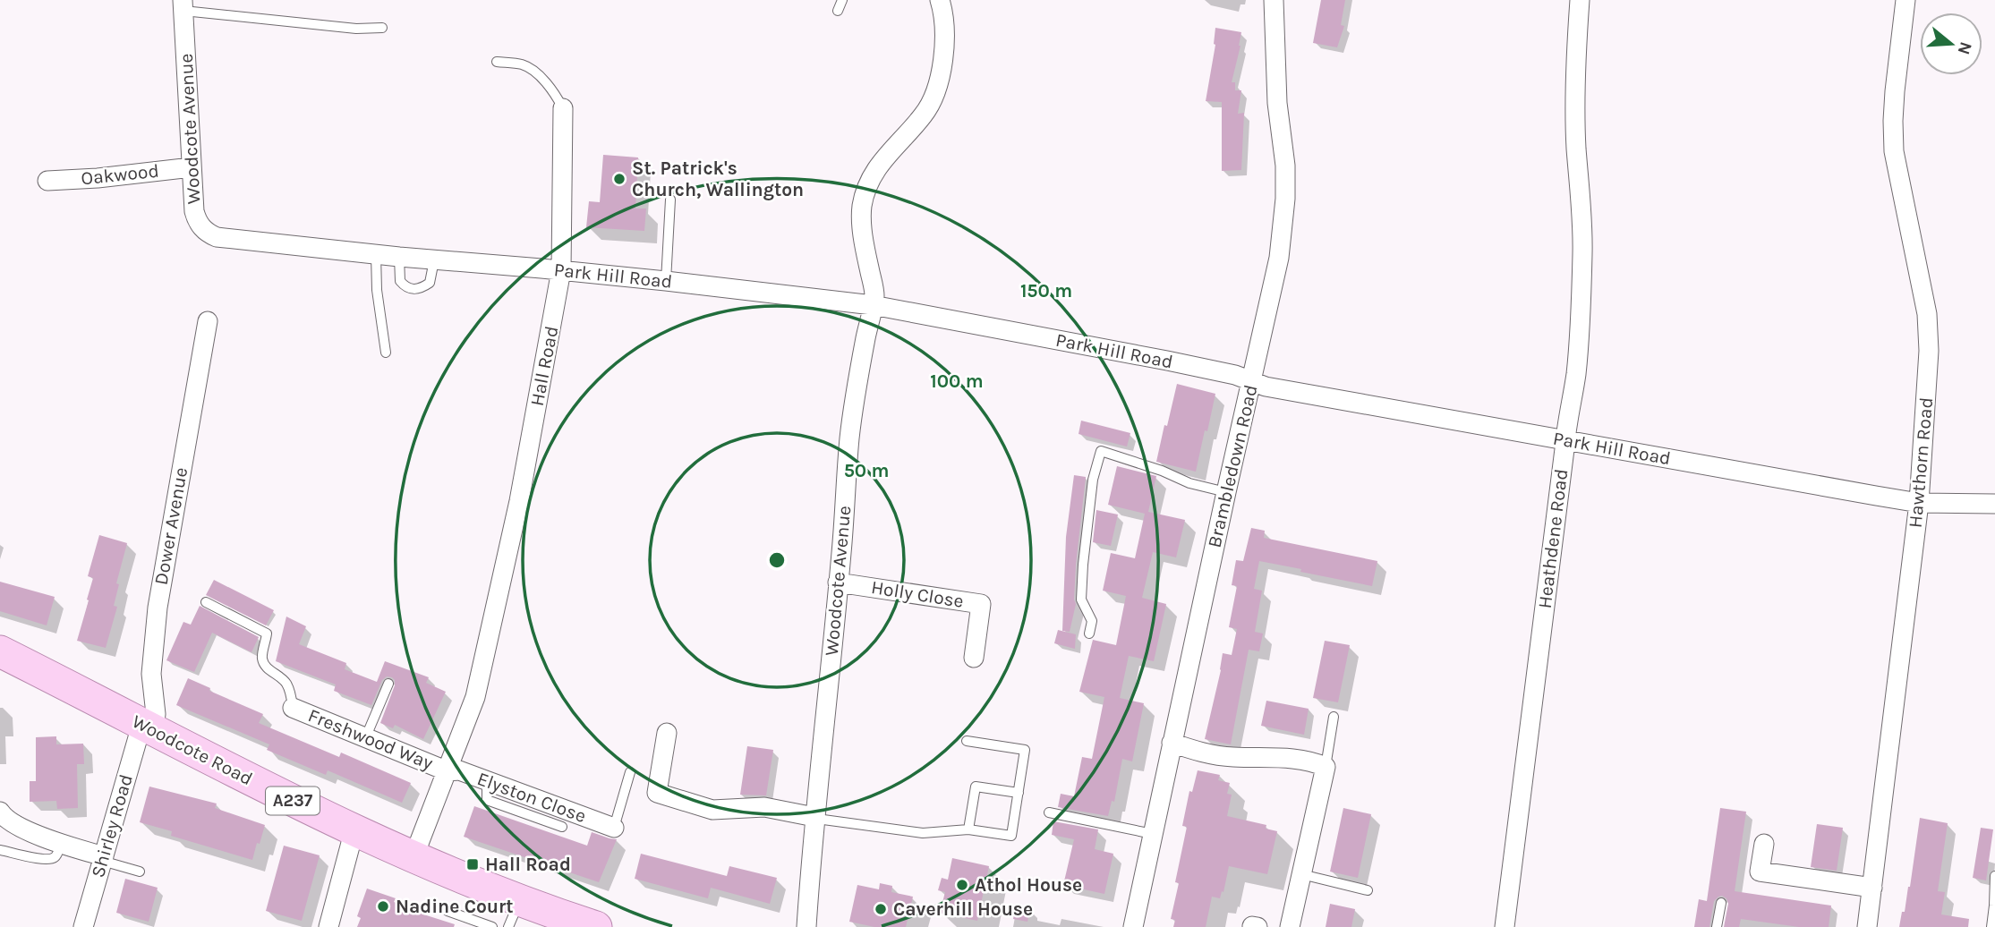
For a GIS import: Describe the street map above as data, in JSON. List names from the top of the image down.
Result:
{
  "streets": {
    "main road": ["Woodcote Road", "A237"],
    "street": [
      "Woodcote Avenue",
      "Oakwood",
      "Park Hill Road",
      "Hall Road",
      "Hawthorn Road",
      "Brambledown Road",
      "Dower Avenue",
      "Heathdene Road",
      "Holly Close",
      "Freshwood Way",
      "Elyston Close",
      "Shirley Road"
    ]
  },
  "crossings": [
    ["Woodcote Avenue", "Oakwood"],
    ["Woodcote Avenue", "Park Hill Road"],
    ["Woodcote Avenue", "Holly Close"],
    ["Park Hill Road", "Hall Road"],
    ["Park Hill Road", "Hawthorn Road"],
    ["Park Hill Road", "Brambledown Road"],
    ["Park Hill Road", "Heathdene Road"],
    ["Hall Road", "Freshwood Way"],
    ["Hall Road", "Woodcote Road"],
    ["Hall Road", "Elyston Close"],
    ["Dower Avenue", "Woodcote Road"],
    ["Dower Avenue", "Shirley Road"],
    ["Freshwood Way", "Elyston Close"],
    ["Woodcote Road", "Shirley Road"]
  ],
  "places": {
    "other": [
      "St. Patrick's Church, Wallington",
      "Athol House",
      "Nadine Court",
      "Caverhill House"
    ],
    "transit": ["Hall Road"]
  },
  "north": "right",
  "rings": ["150 m", "100 m", "50 m"]
}
